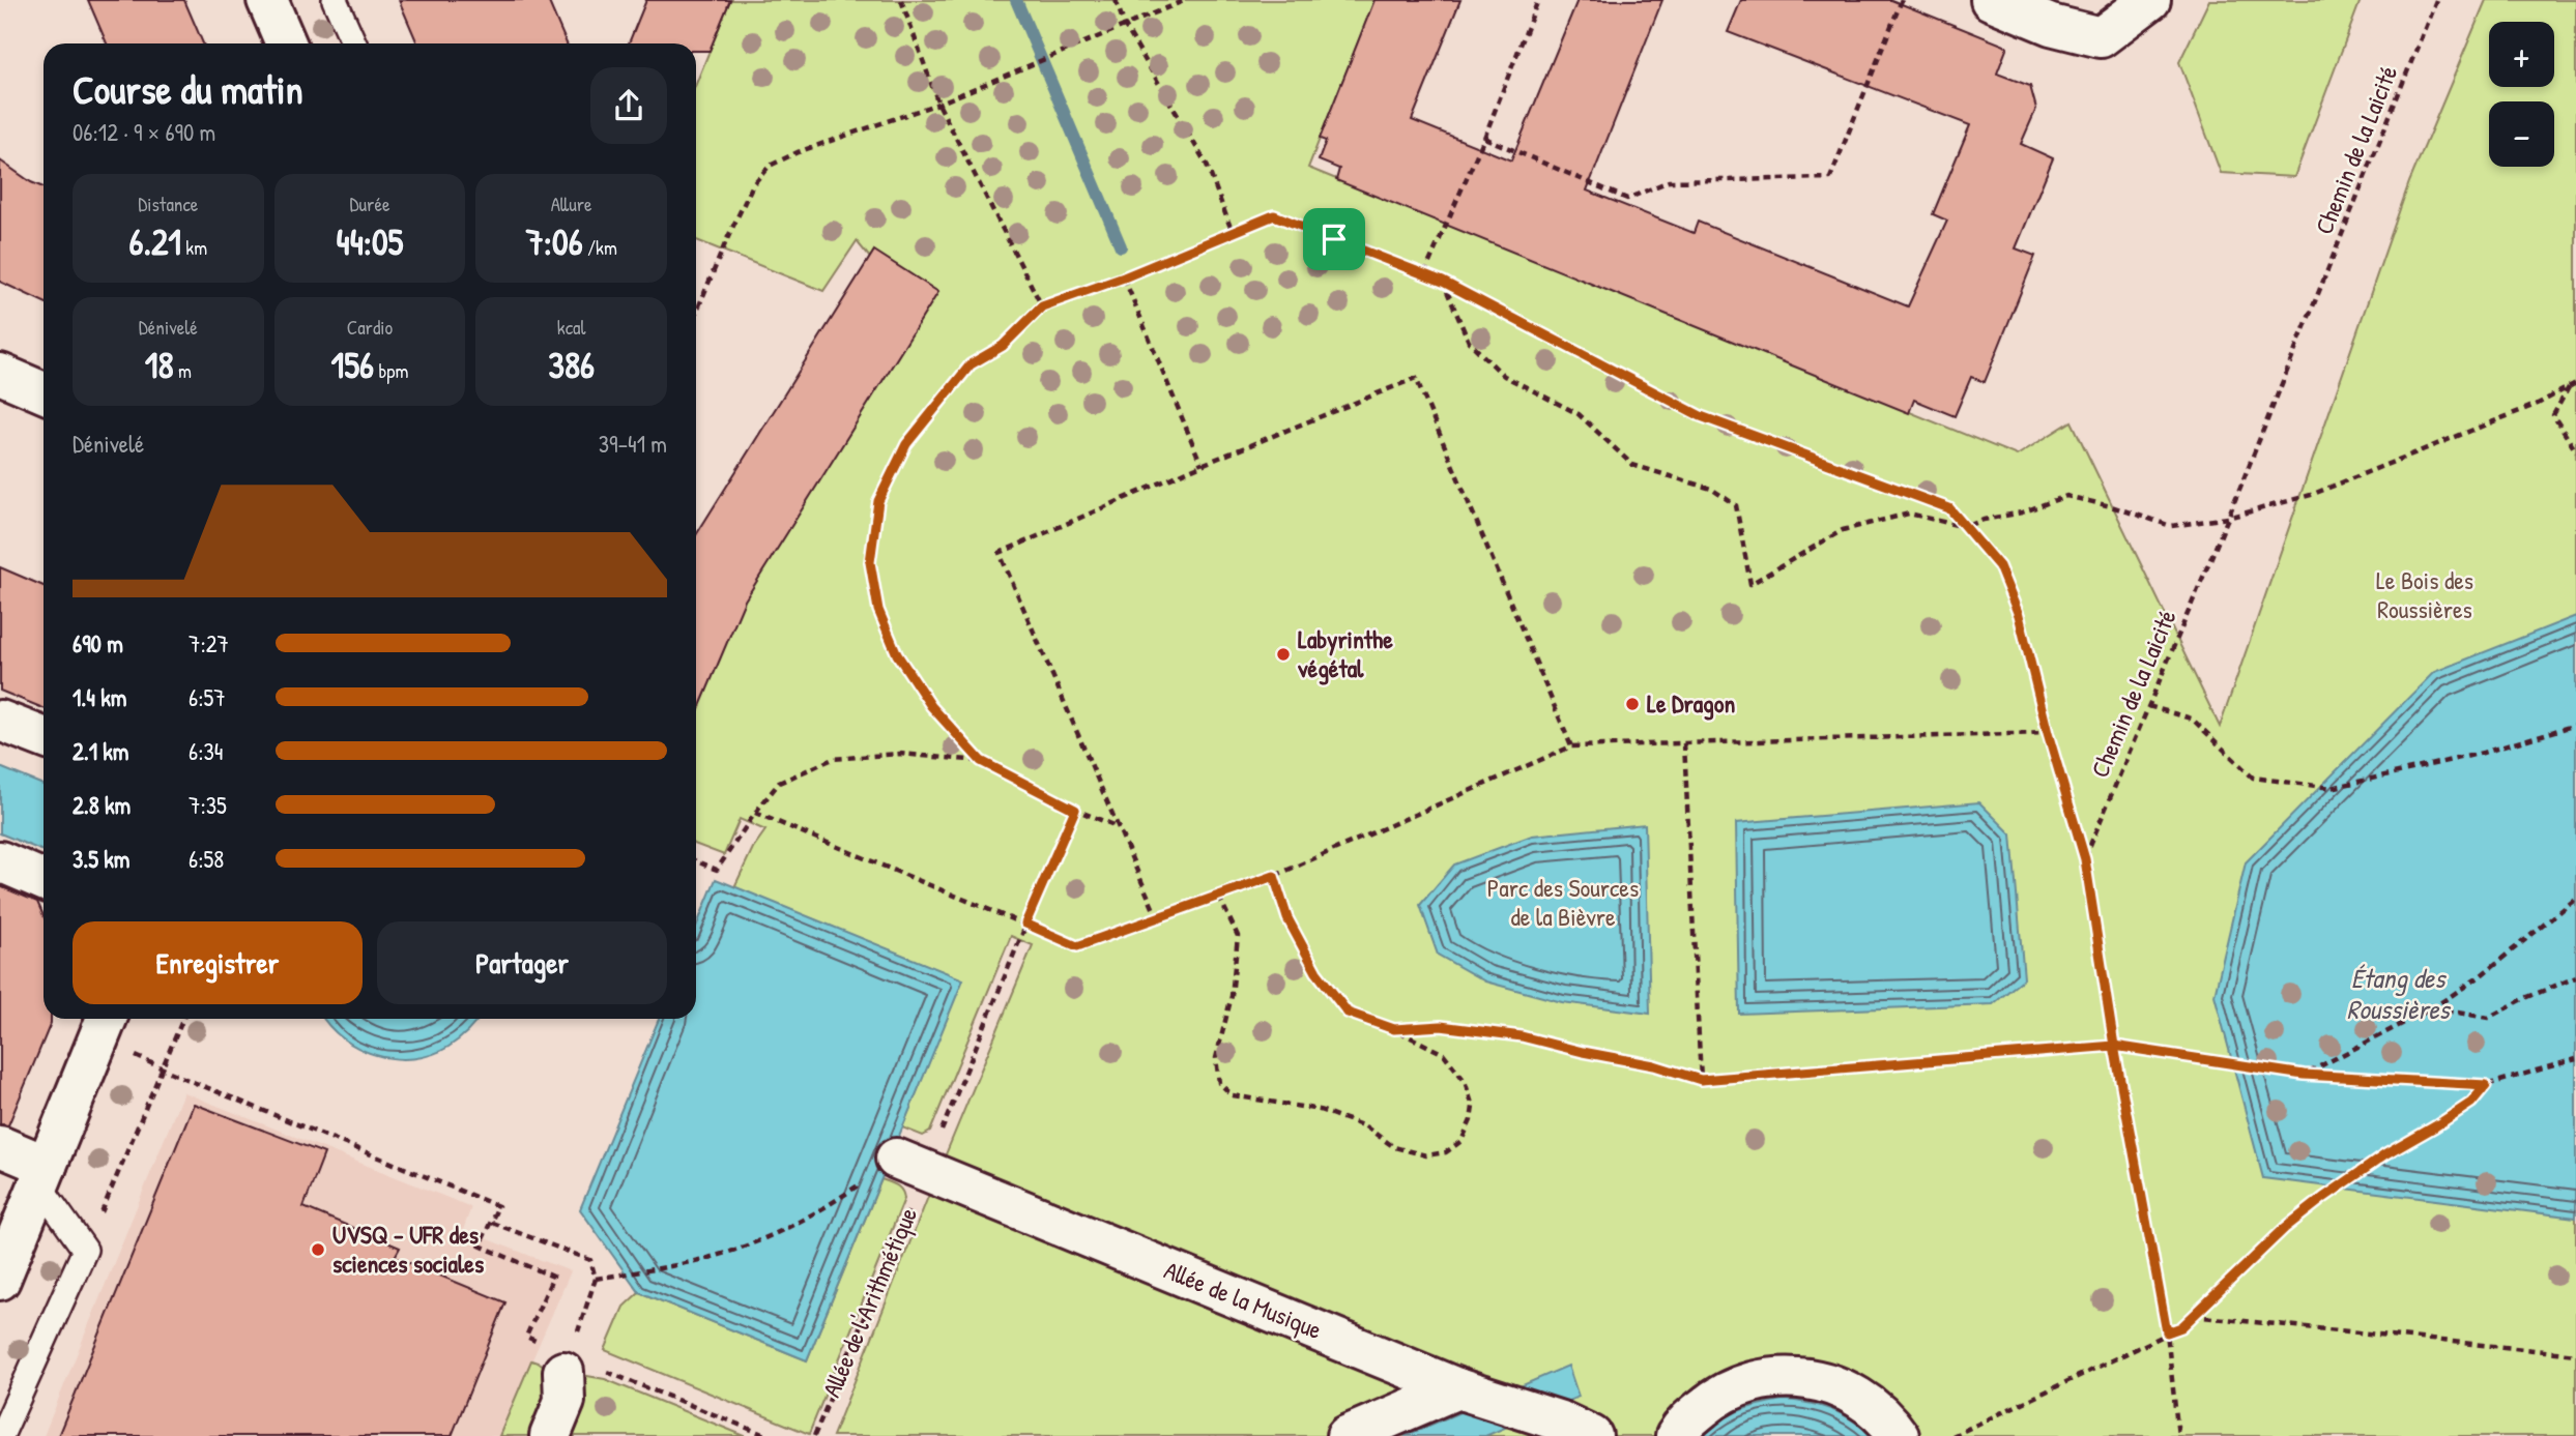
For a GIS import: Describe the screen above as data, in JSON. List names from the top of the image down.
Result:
{
  "streets": {
    "street": ["Allée de la Musique"],
    "path": ["Chemin de la Laicité", "Allée de l'Arithmétique"]
  },
  "crossings": [
    ["Allée de la Musique", "Allée de l'Arithmétique"]
  ],
  "water": ["Étang des Roussières"],
  "parks": ["Le Bois des Roussières", "Parc des Sources de la Bièvre"],
  "places": ["Labyrinthe végétal", "Le Dragon", "UVSQ - UFR des sciences sociales"],
  "page": {
    "map_buttons": ["+", "−"],
    "heading": ["Course du matin", "06:12 · 9 × 690 m"],
    "stats": [
      ["Distance", "6.21 km"],
      ["Durée", "44:05"],
      ["Allure", "7:06 /km"],
      ["Dénivelé", "18 m"],
      ["Cardio", "156 bpm"],
      ["kcal", "386"]
    ],
    "chart": ["Dénivelé", "39–41 m"],
    "list": [
      {
        "name": "690 m",
        "note": "7:27"
      },
      {
        "name": "1.4 km",
        "note": "6:57"
      },
      {
        "name": "2.1 km",
        "note": "6:34"
      },
      {
        "name": "2.8 km",
        "note": "7:35"
      },
      {
        "name": "3.5 km",
        "note": "6:58"
      }
    ],
    "buttons": ["Enregistrer", "Partager"]
  }
}
